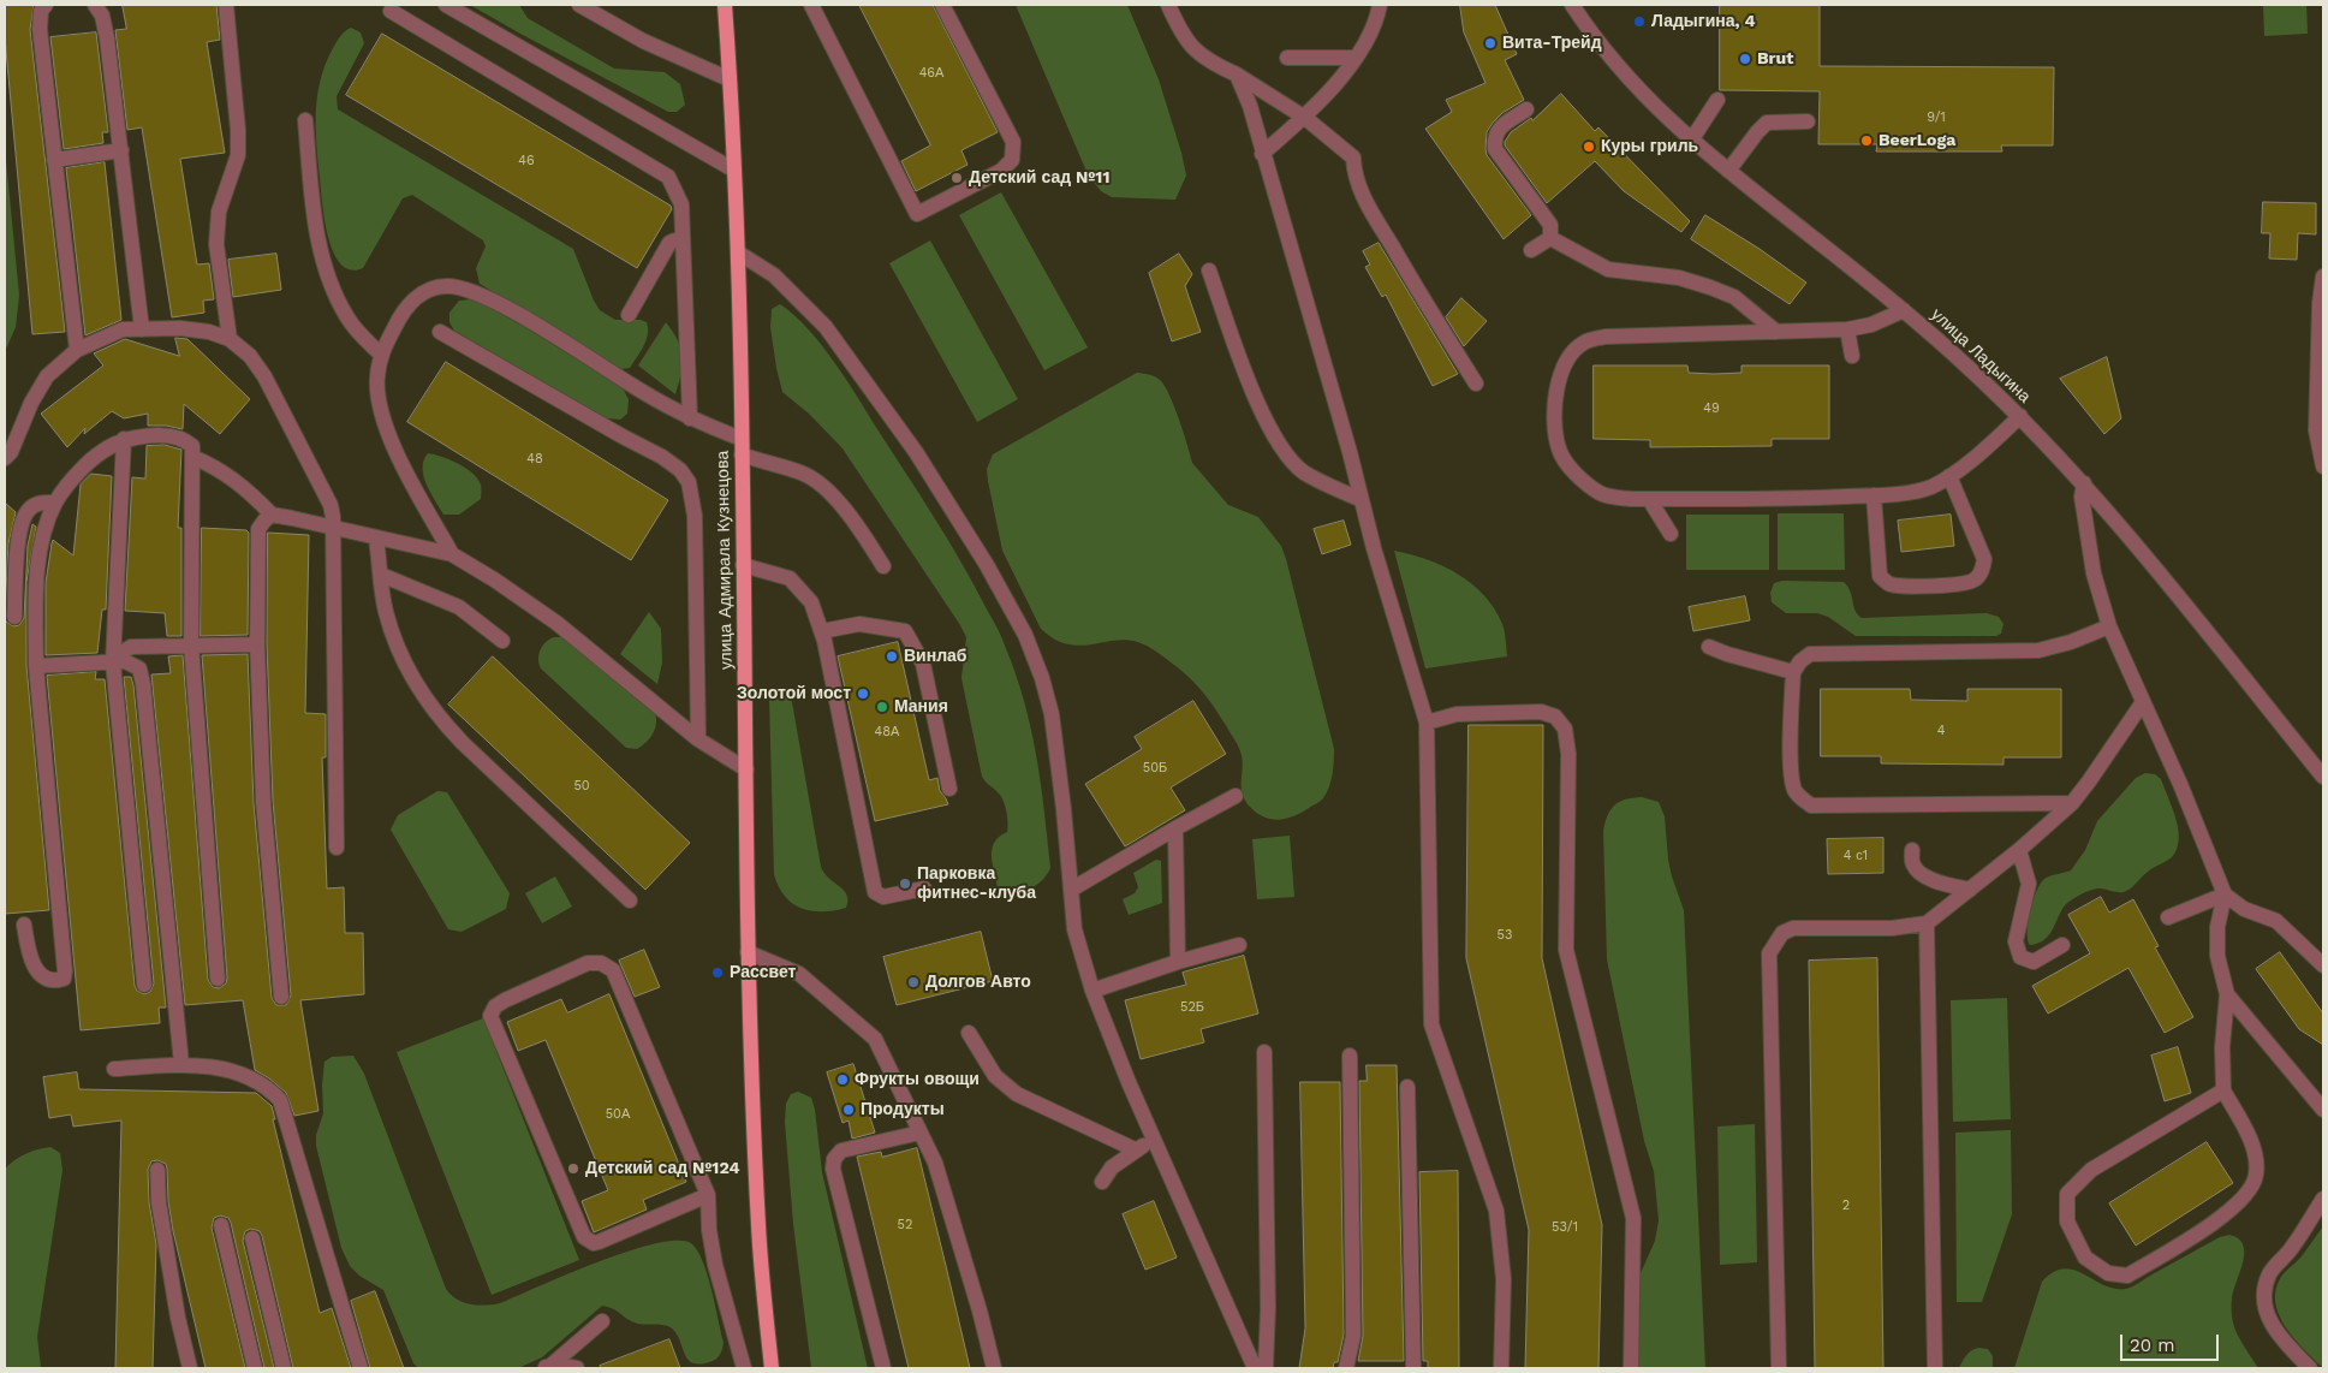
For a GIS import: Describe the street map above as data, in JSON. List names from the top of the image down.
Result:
{
  "streets": {
    "main road": ["улица Адмирала Кузнецова"],
    "street": ["улица Ладыгина"]
  },
  "places": [
    "Ладыгина, 4",
    "Вита-Трейд",
    "Brut",
    "BeerLoga",
    "Куры гриль",
    "Детский сад №11",
    "Винлаб",
    "Золотой мост",
    "Мания",
    "Парковка фитнес-клуба",
    "Рассвет",
    "Долгов Авто",
    "Фрукты овощи",
    "Продукты",
    "Детский сад №124"
  ],
  "house_numbers": [
    "46А",
    "9/1",
    "46",
    "49",
    "48",
    "4",
    "48А",
    "50Б",
    "50",
    "4 с1",
    "53",
    "52Б",
    "50А",
    "2",
    "52",
    "53/1"
  ],
  "scale_bar": "20 m"
}
